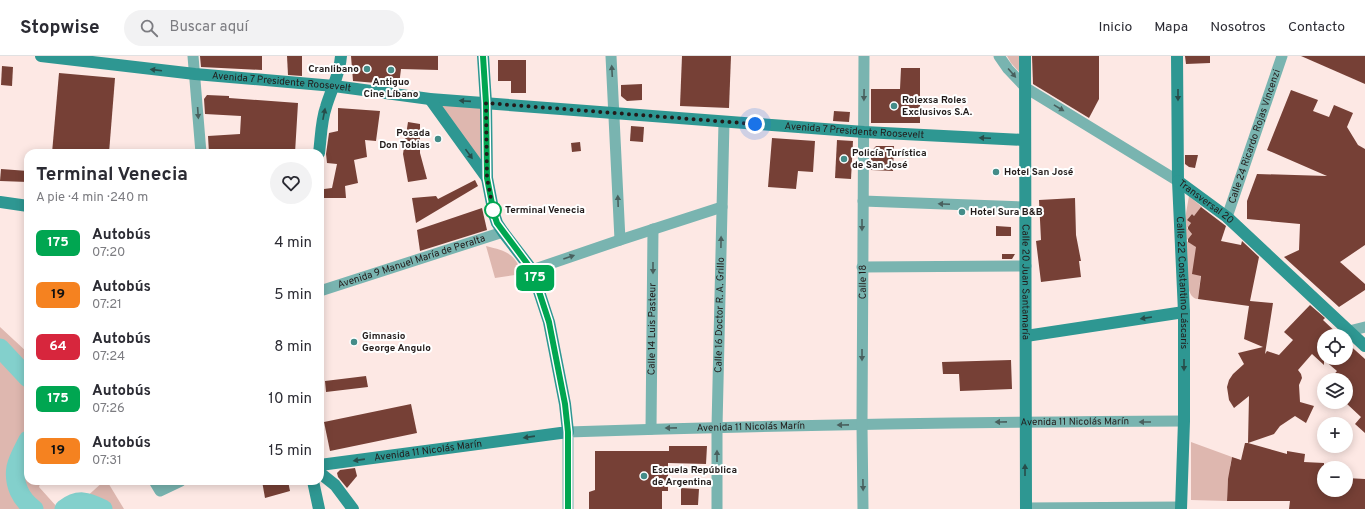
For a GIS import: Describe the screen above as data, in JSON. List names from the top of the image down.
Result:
{
  "streets": {
    "street": [
      "Avenida 7 Presidente Roosevelt",
      "Calle 24 Ricardo Rojas Vincenzi",
      "Transversal 20",
      "Avenida 9 Manuel María de Peralta",
      "Calle 18",
      "Calle 20 Juan Santamaría",
      "Calle 22 Constantino Láscaris",
      "Calle 16 Doctor R. A. Grillo",
      "Calle 14 Luis Pasteur",
      "Avenida 11 Nicolás Marín"
    ]
  },
  "crossings": [
    ["Avenida 7 Presidente Roosevelt", "Calle 18"],
    ["Avenida 7 Presidente Roosevelt", "Calle 20 Juan Santamaría"],
    ["Avenida 7 Presidente Roosevelt", "Calle 16 Doctor R. A. Grillo"],
    ["Calle 24 Ricardo Rojas Vincenzi", "Transversal 20"],
    ["Transversal 20", "Calle 20 Juan Santamaría"],
    ["Transversal 20", "Calle 22 Constantino Láscaris"],
    ["Calle 18", "Avenida 11 Nicolás Marín"],
    ["Calle 20 Juan Santamaría", "Avenida 11 Nicolás Marín"],
    ["Calle 22 Constantino Láscaris", "Avenida 11 Nicolás Marín"],
    ["Calle 16 Doctor R. A. Grillo", "Avenida 11 Nicolás Marín"],
    ["Calle 14 Luis Pasteur", "Avenida 11 Nicolás Marín"]
  ],
  "one_way": [
    "Transversal 20",
    "Calle 18",
    "Calle 22 Constantino Láscaris",
    "Calle 16 Doctor R. A. Grillo"
  ],
  "places": [
    "Cranlibano",
    "Antiguo Cine Líbano",
    "Rolexsa Roles Exclusivos S.A.",
    "Posada Don Tobias",
    "Policía Turística de San José",
    "Hotel San José",
    "Terminal Venecia",
    "Hotel Sura B&B",
    "Gimnasio George Angulo",
    "Escuela República de Argentina"
  ],
  "lines": ["bus line 175"],
  "page": {
    "header": "Stopwise",
    "search": "Buscar aquí",
    "nav": [
      "Inicio",
      "Mapa",
      "Nosotros",
      "Contacto"
    ],
    "on_map": "175",
    "heading": ["Terminal Venecia", "A pie · 4 min · 240 m"],
    "list": [
      {
        "mark": "175",
        "name": "Autobús",
        "note": "07:20",
        "value": "4 min"
      },
      {
        "mark": "19",
        "name": "Autobús",
        "note": "07:21",
        "value": "5 min"
      },
      {
        "mark": "64",
        "name": "Autobús",
        "note": "07:24",
        "value": "8 min"
      },
      {
        "mark": "175",
        "name": "Autobús",
        "note": "07:26",
        "value": "10 min"
      },
      {
        "mark": "19",
        "name": "Autobús",
        "note": "07:31",
        "value": "15 min"
      }
    ],
    "map_buttons": ["+", "−"]
  }
}
